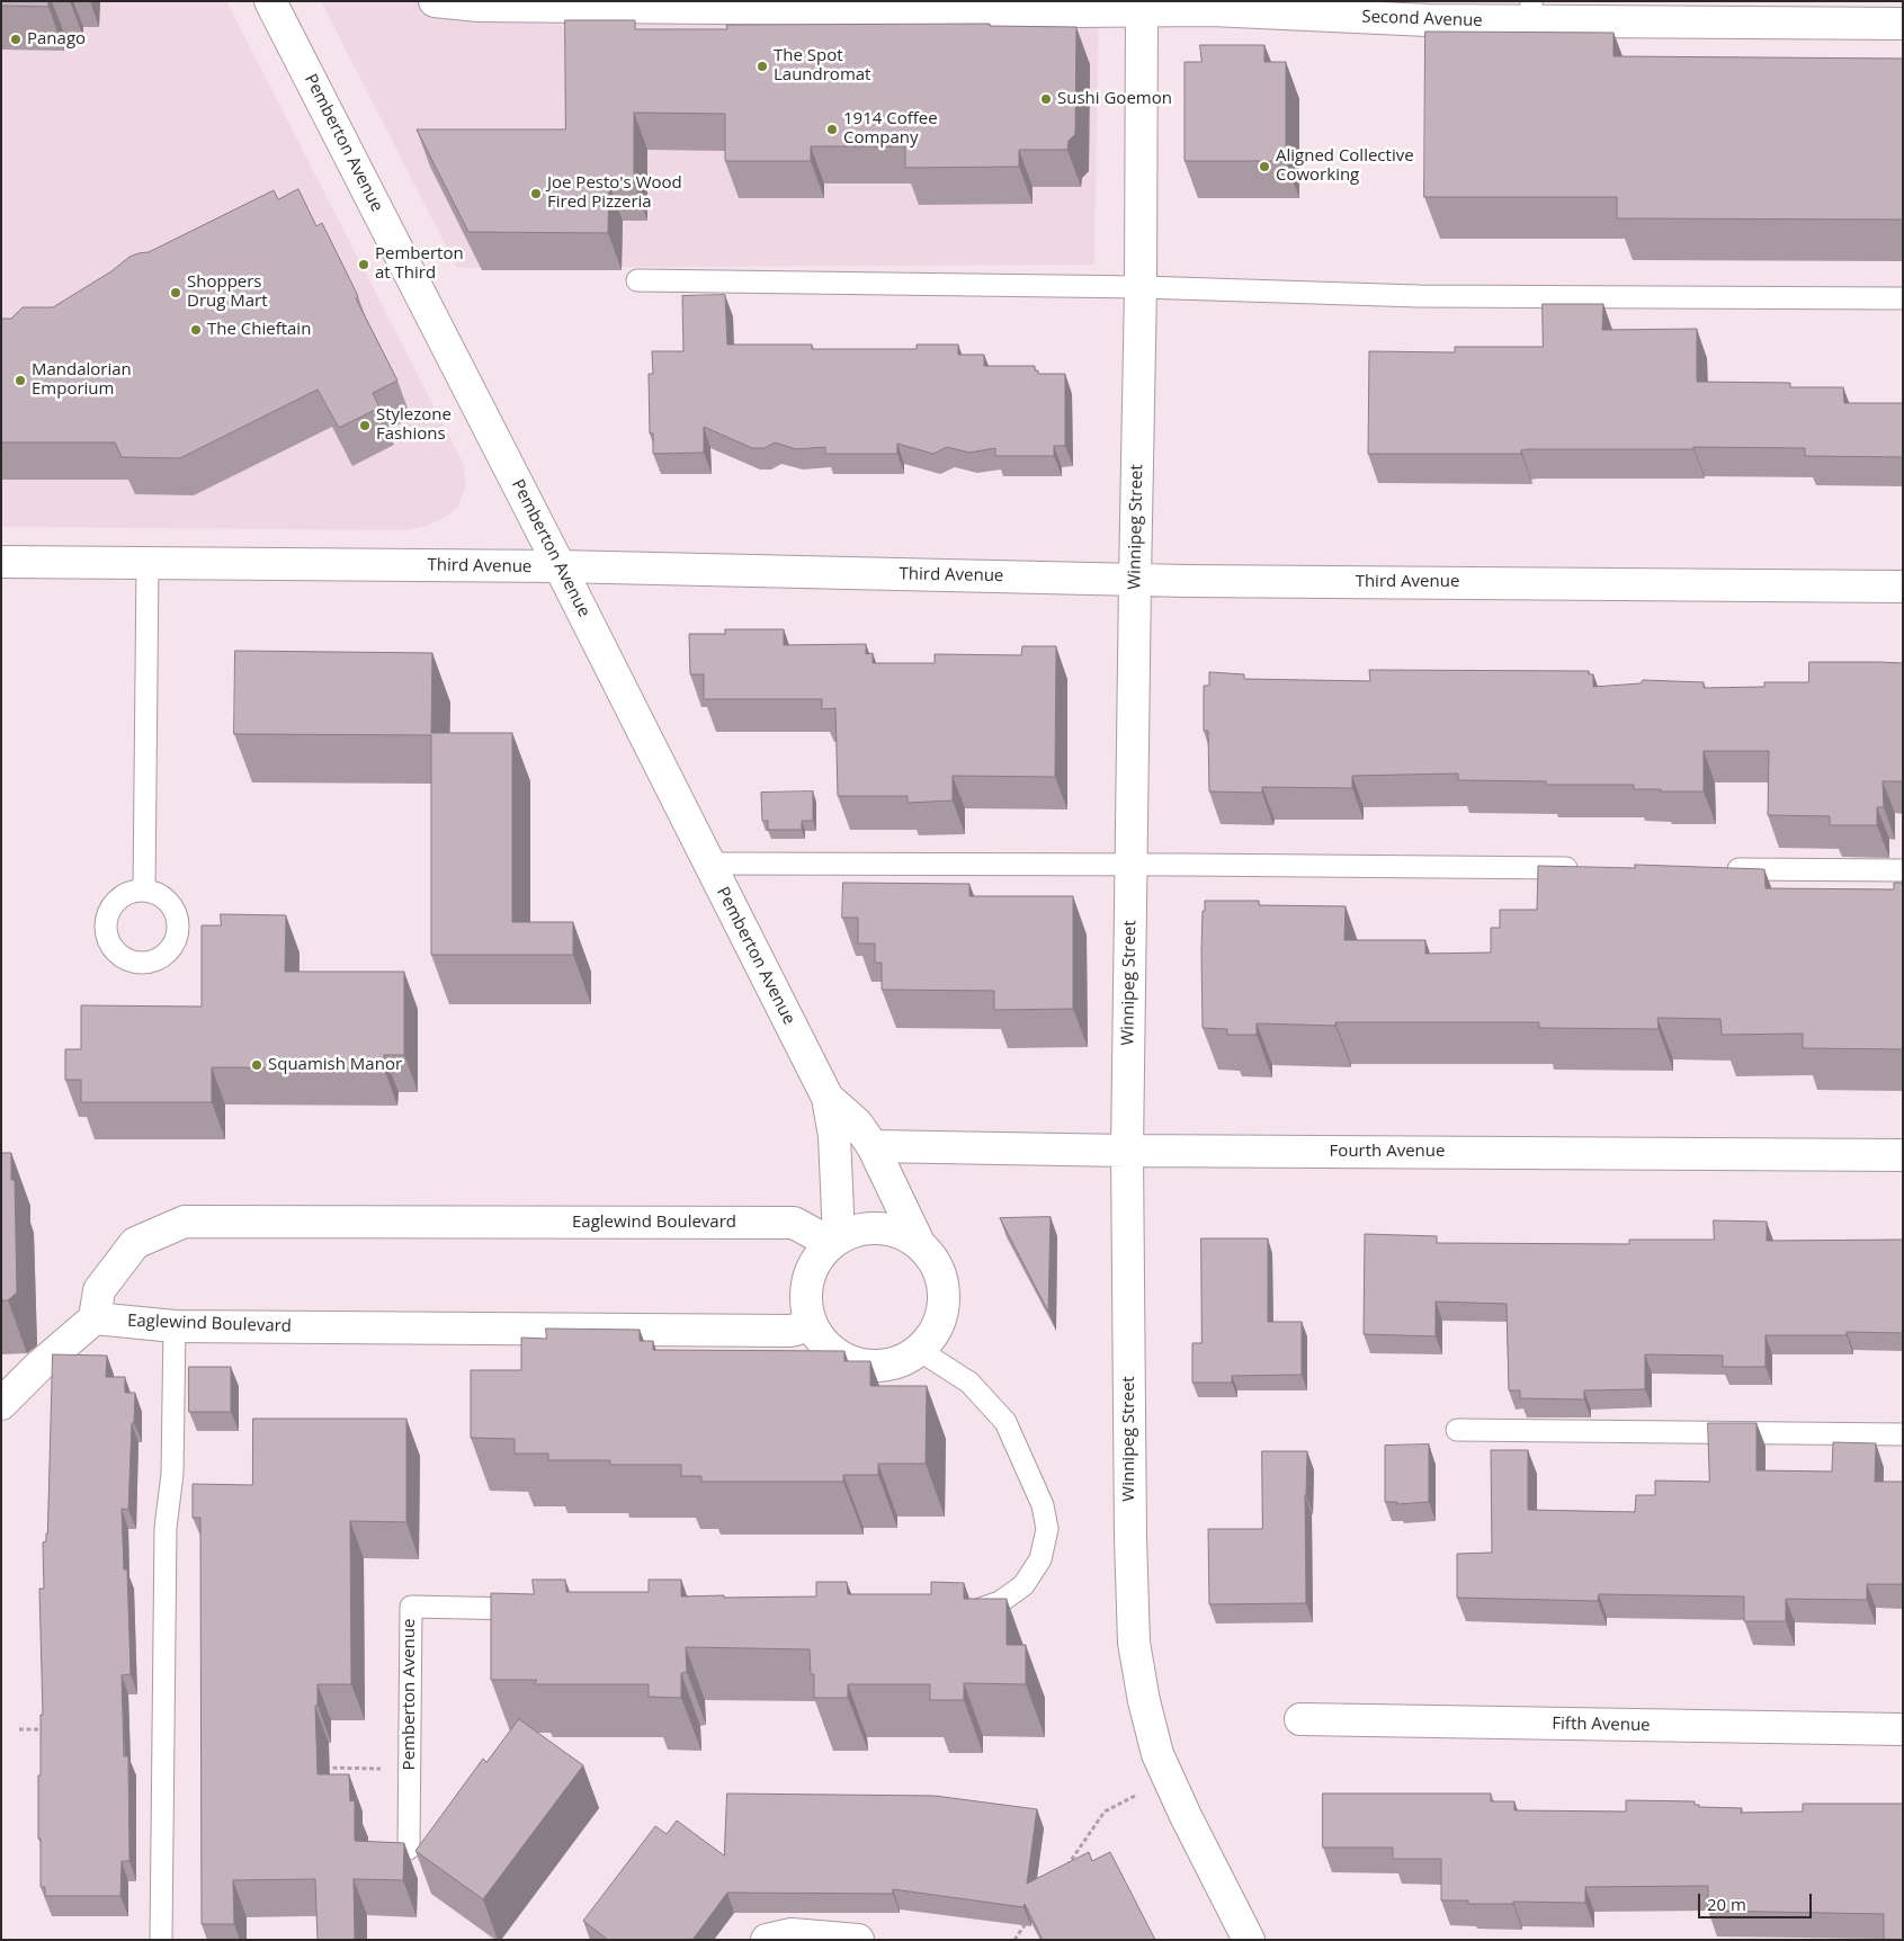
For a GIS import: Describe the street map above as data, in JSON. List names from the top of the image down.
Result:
{
  "streets": {
    "street": [
      "Second Avenue",
      "Pemberton Avenue",
      "Winnipeg Street",
      "Third Avenue",
      "Fourth Avenue",
      "Eaglewind Boulevard",
      "Fifth Avenue"
    ]
  },
  "crossings": [
    ["Second Avenue", "Winnipeg Street"],
    ["Pemberton Avenue", "Third Avenue"],
    ["Pemberton Avenue", "Fourth Avenue"],
    ["Pemberton Avenue", "Eaglewind Boulevard"],
    ["Winnipeg Street", "Third Avenue"],
    ["Winnipeg Street", "Fourth Avenue"]
  ],
  "places": [
    "Panago",
    "The Spot Laundromat",
    "Sushi Goemon",
    "1914 Coffee Company",
    "Aligned Collective Coworking",
    "Joe Pesto's Wood Fired Pizzeria",
    "Pemberton at Third",
    "Shoppers Drug Mart",
    "The Chieftain",
    "Mandalorian Emporium",
    "Stylezone Fashions",
    "Squamish Manor"
  ],
  "scale_bar": "20 m"
}
